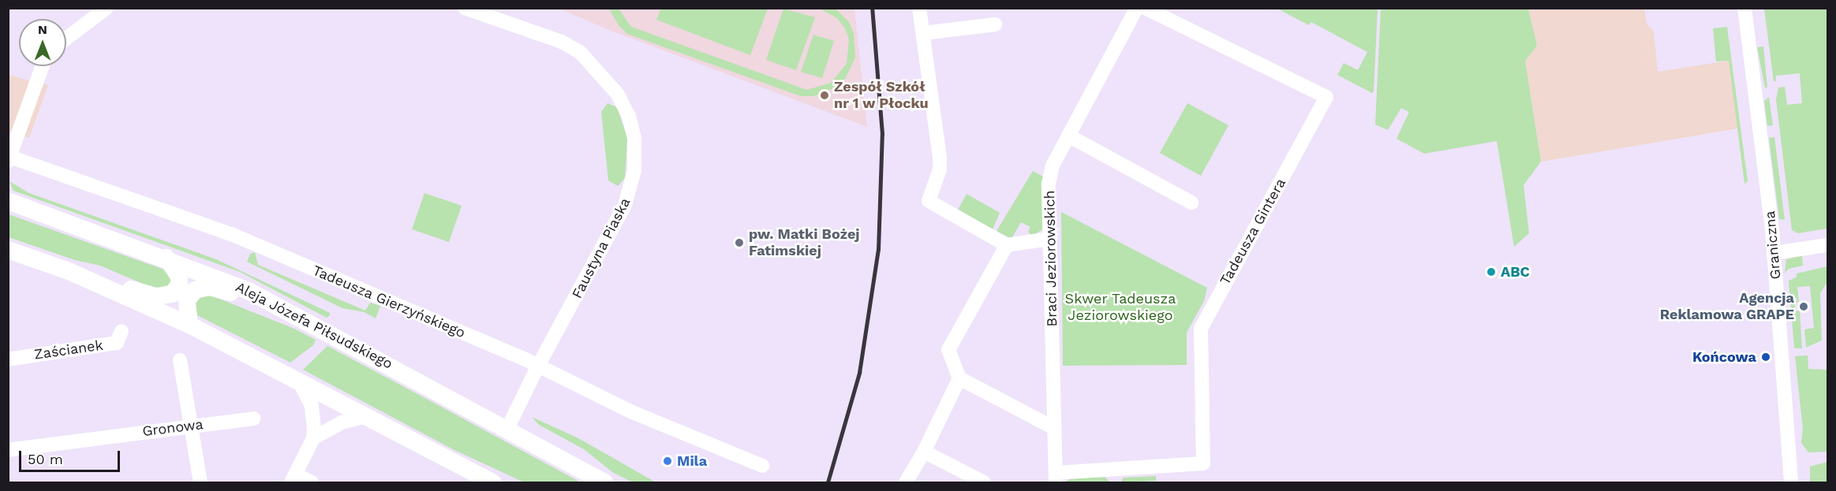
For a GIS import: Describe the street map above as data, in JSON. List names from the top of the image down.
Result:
{
  "streets": {
    "main road": ["Aleja Józefa Piłsudskiego"],
    "street": [
      "Tadeusza Gintera",
      "Graniczna",
      "Faustyna Piaska",
      "Braci Jeziorowskich",
      "Tadeusza Gierzyńskiego",
      "Zaścianek",
      "Gronowa"
    ]
  },
  "crossings": [
    ["Tadeusza Gintera", "Braci Jeziorowskich"],
    ["Faustyna Piaska", "Tadeusza Gierzyńskiego"],
    ["Faustyna Piaska", "Aleja Józefa Piłsudskiego"]
  ],
  "parks": ["Skwer Tadeusza Jeziorowskiego"],
  "places": [
    "Zespół Szkół nr 1 w Płocku",
    "pw. Matki Bożej Fatimskiej",
    "ABC",
    "Agencja Reklamowa GRAPE",
    "Końcowa",
    "Mila"
  ],
  "scale_bar": "50 m",
  "north": "top"
}
